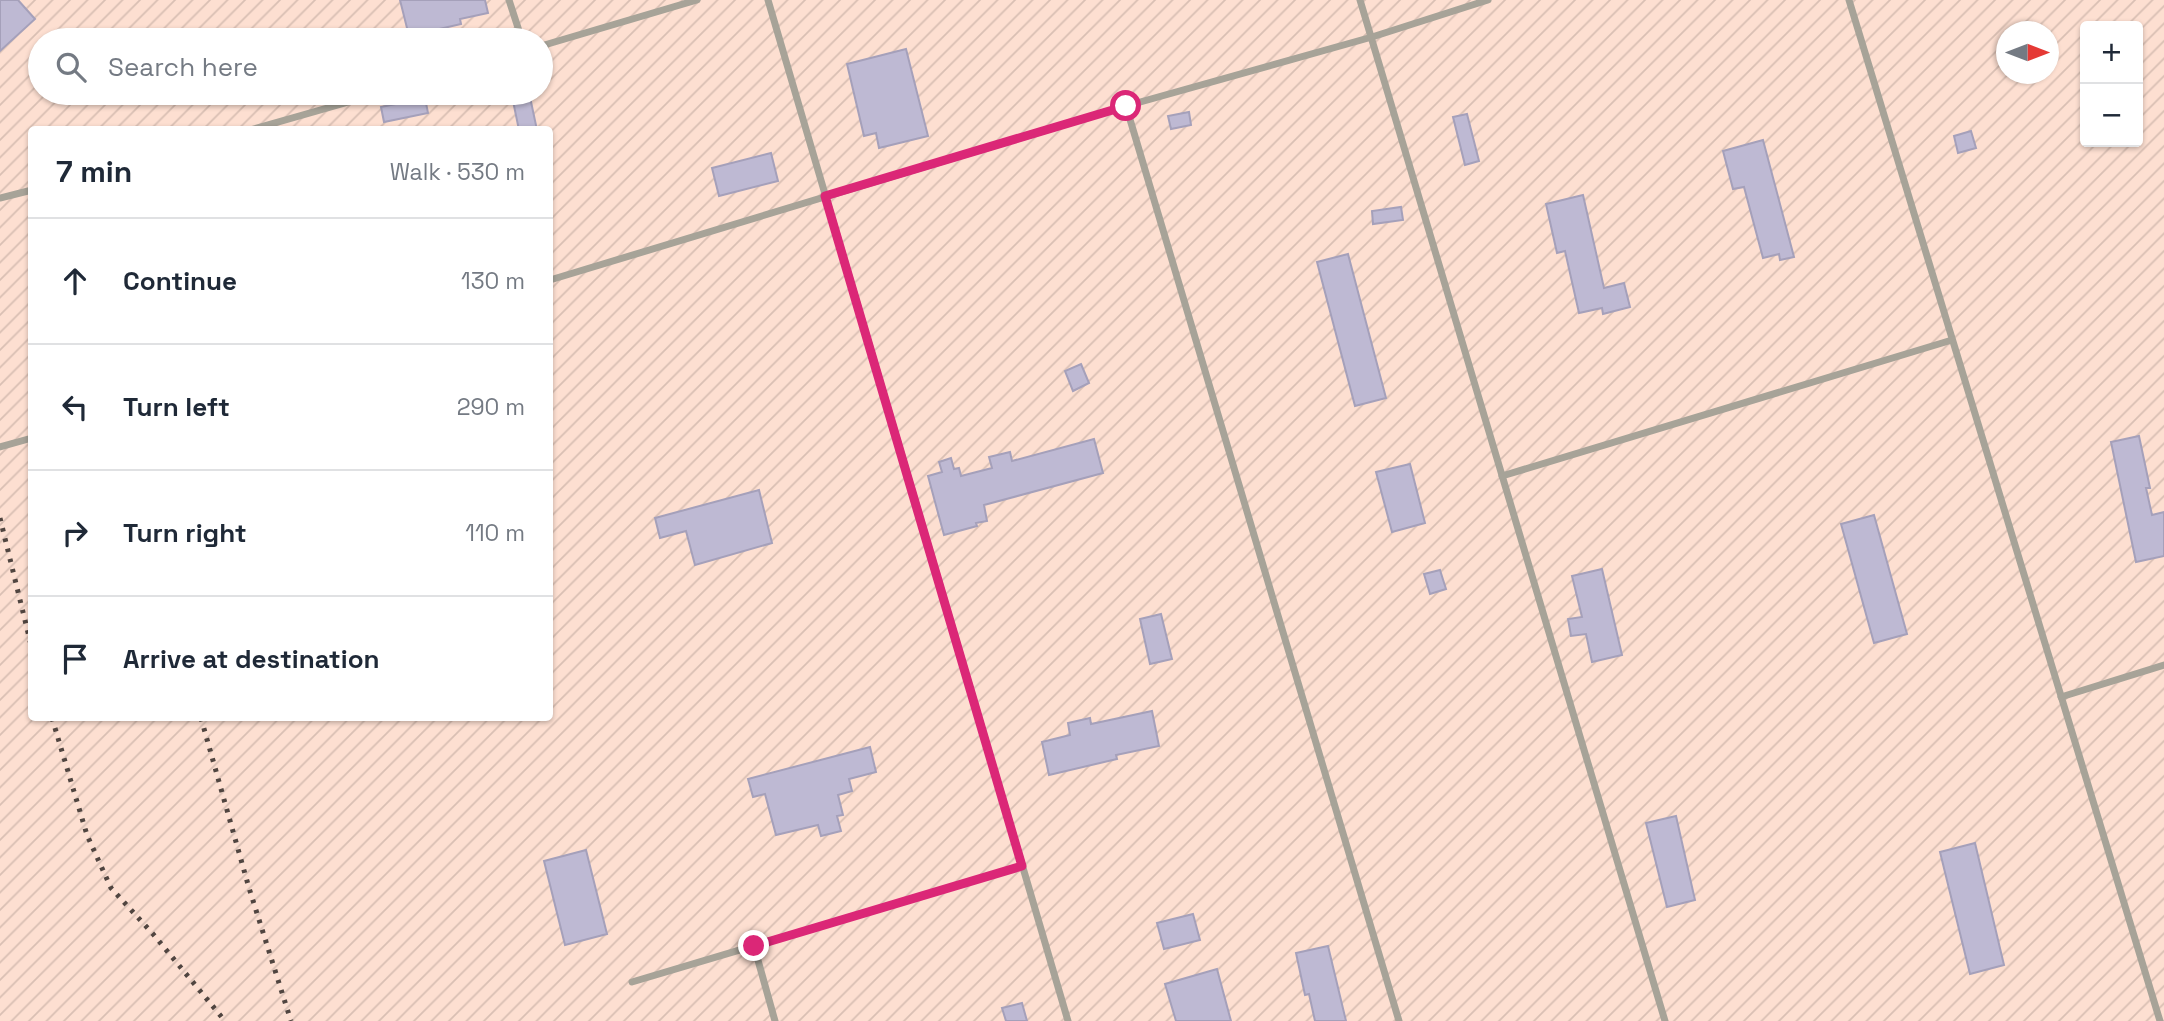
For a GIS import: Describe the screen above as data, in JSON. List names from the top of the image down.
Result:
{
  "north": "right",
  "page": {
    "map_buttons": ["+", "−"],
    "search": "Search here",
    "heading": ["7 min", "Walk · 530 m"],
    "list": [
      ["Continue", "130 m"],
      ["Turn left", "290 m"],
      ["Turn right", "110 m"],
      "Arrive at destination"
    ]
  }
}
